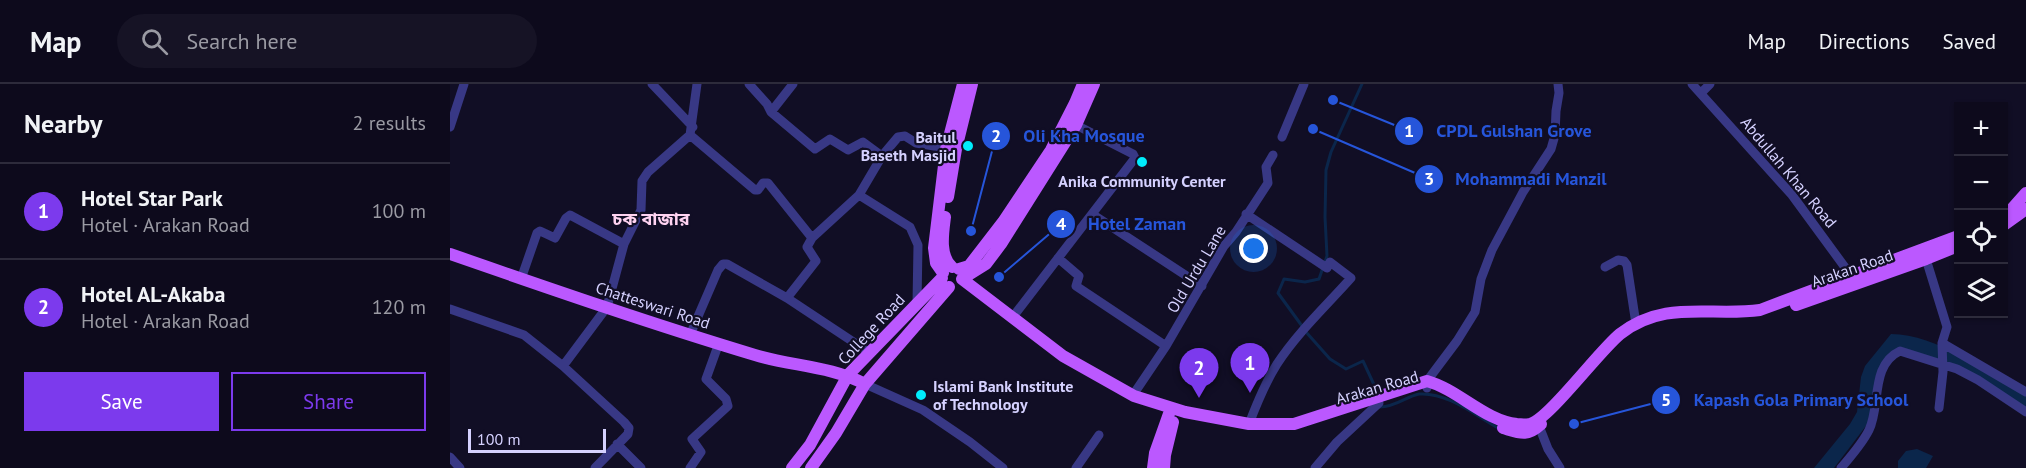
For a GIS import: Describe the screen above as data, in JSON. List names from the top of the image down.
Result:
{
  "streets": {
    "main road": ["Arakan Road", "Chatteswari Road", "College Road"],
    "street": ["Abdullah Khan Road", "Old Urdu Lane"]
  },
  "crossings": [
    ["Abdullah Khan Road", "Arakan Road"],
    ["Arakan Road", "Old Urdu Lane"],
    ["Arakan Road", "College Road"],
    ["Chatteswari Road", "College Road"]
  ],
  "districts": ["চক বাজার"],
  "places": [
    "CPDL Gulshan Grove",
    "Mohammadi Manzil",
    "Baitul Baseth Masjid",
    "Anika Community Center",
    "Oli Kha Mosque",
    "Hotel Zaman",
    "Islami Bank Institute of Technology",
    "Kapash Gola Primary School"
  ],
  "scale_bar": "100 m",
  "page": {
    "header": "Map",
    "search": "Search here",
    "nav": ["Map", "Directions", "Saved"],
    "heading": ["Nearby", "2 results"],
    "map_buttons": ["+", "−"],
    "list": [
      {
        "mark": "1",
        "name": "Hotel Star Park",
        "note": "Hotel · Arakan Road",
        "value": "100 m"
      },
      {
        "mark": "2",
        "name": "Hotel AL-Akaba",
        "note": "Hotel · Arakan Road",
        "value": "120 m"
      }
    ],
    "pins": ["1", "2"],
    "buttons": ["Save", "Share"],
    "scale": "100 m"
  }
}
